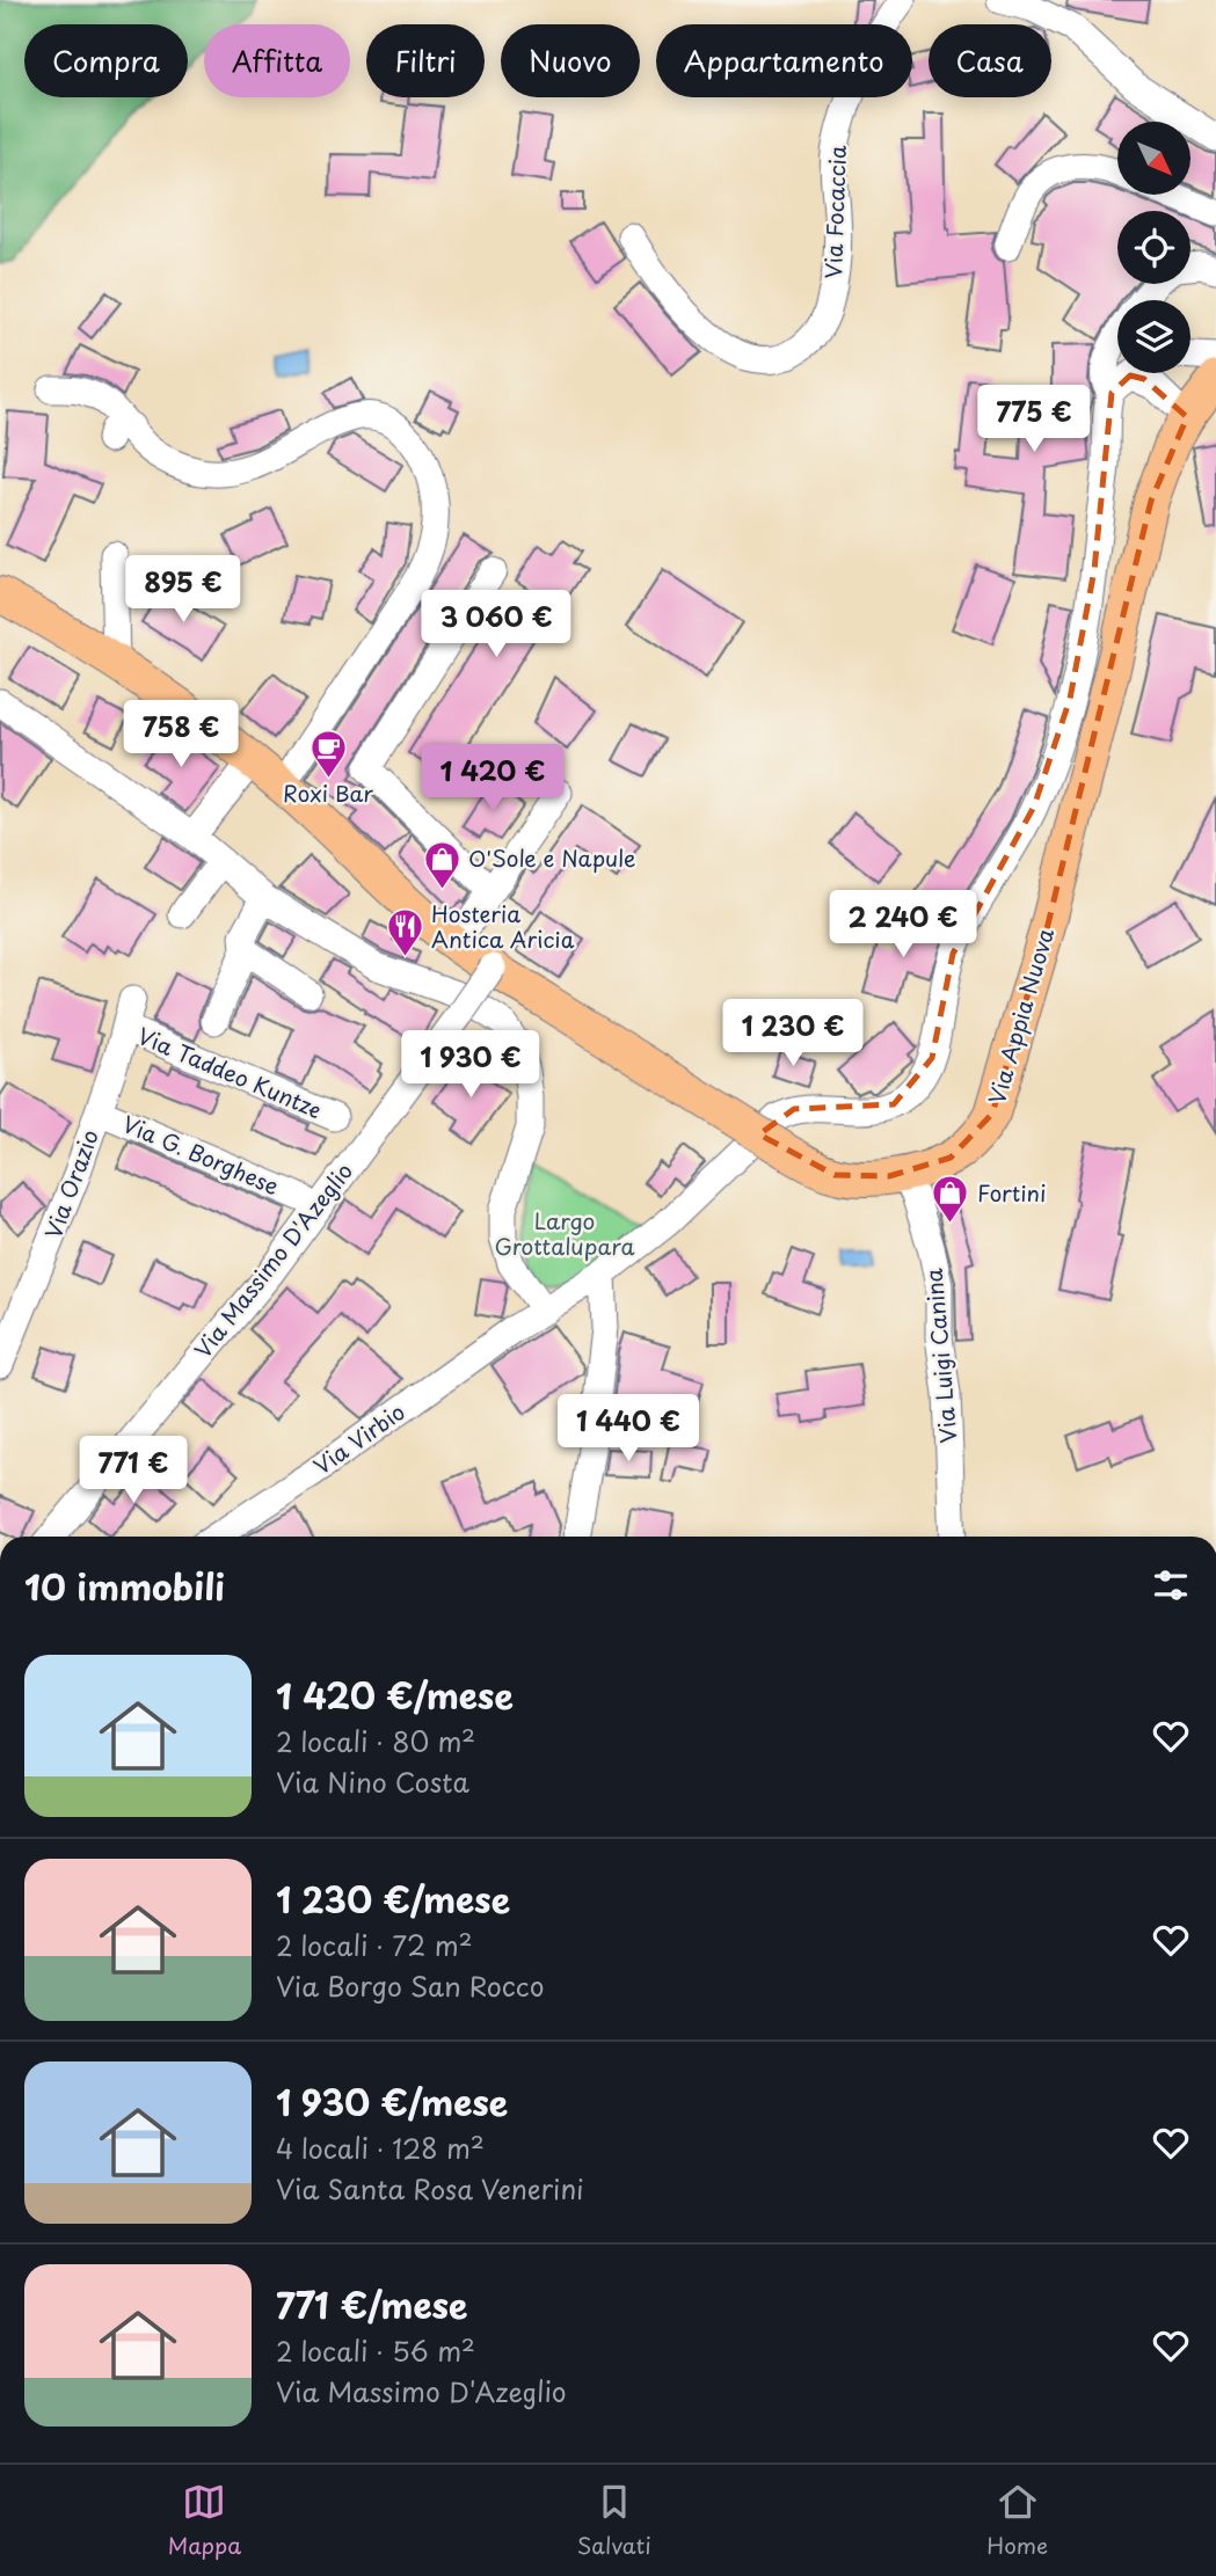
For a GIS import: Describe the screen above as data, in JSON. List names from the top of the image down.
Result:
{
  "streets": {
    "main road": ["Via Appia Nuova"],
    "street": [
      "Via Focaccia",
      "Via Taddeo Kuntze",
      "Via G. Borghese",
      "Via Orazio",
      "Via Massimo D'Azeglio",
      "Via Luigi Canina",
      "Via Virbio"
    ]
  },
  "crossings": [
    ["Via Appia Nuova", "Via Massimo D'Azeglio"],
    ["Via Appia Nuova", "Via Luigi Canina"],
    ["Via Taddeo Kuntze", "Via Orazio"],
    ["Via G. Borghese", "Via Orazio"]
  ],
  "parks": ["Largo Grottalupara"],
  "places": {
    "cafe": ["Roxi Bar"],
    "shop": ["O'Sole e Napule", "Fortini"],
    "restaurant": ["Hosteria Antica Aricia"]
  },
  "north": "bottom right",
  "page": {
    "chip": [
      "Compra",
      "Affitta",
      "Filtri",
      "Nuovo",
      "Appartamento",
      "Casa"
    ],
    "price": [
      "775 €",
      "895 €",
      "3 060 €",
      "758 €",
      "1 420 €",
      "2 240 €",
      "1 230 €",
      "1 930 €",
      "1 440 €",
      "771 €"
    ],
    "heading": "10 immobili",
    "list": [
      {
        "name": "1 420 €/mese",
        "note": "2 locali · 80 m² · Via Nino Costa"
      },
      {
        "name": "1 230 €/mese",
        "note": "2 locali · 72 m² · Via Borgo San Rocco"
      },
      {
        "name": "1 930 €/mese",
        "note": "4 locali · 128 m² · Via Santa Rosa Venerini"
      },
      {
        "name": "771 €/mese",
        "note": "2 locali · 56 m² · Via Massimo D'Azeglio"
      }
    ],
    "tabs": ["Mappa", "Salvati", "Home"]
  }
}
